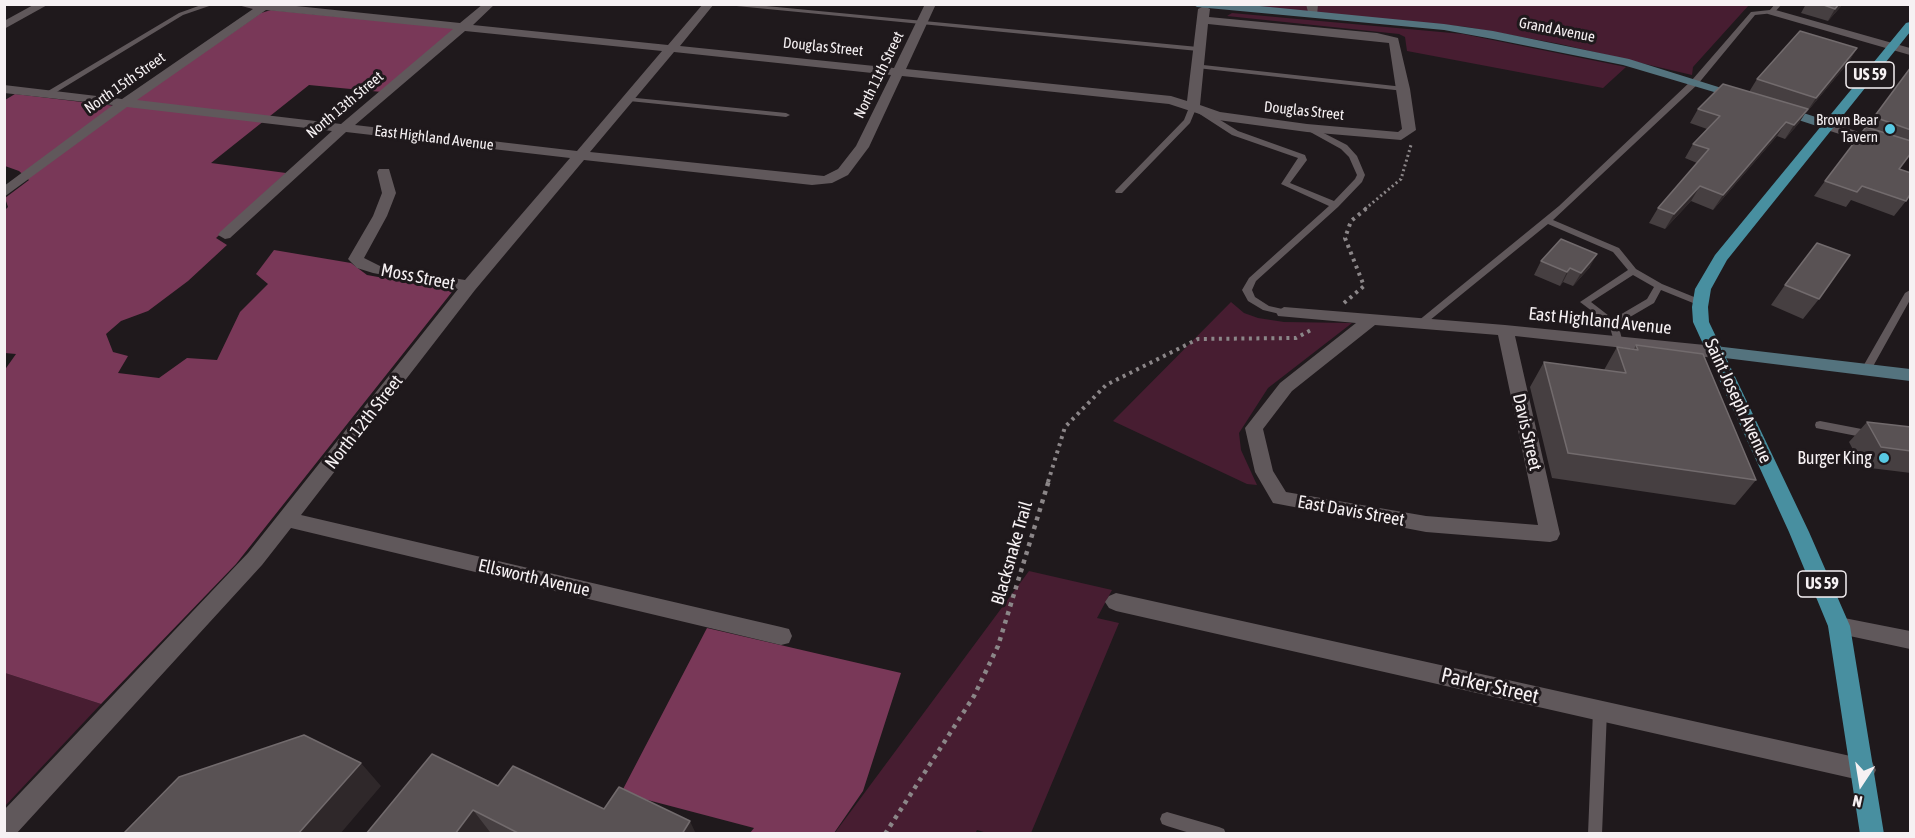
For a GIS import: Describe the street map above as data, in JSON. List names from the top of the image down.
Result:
{
  "streets": {
    "main road": ["US 59", "Saint Joseph Avenue"],
    "street": [
      "Grand Avenue",
      "Douglas Street",
      "North 11th Street",
      "North 15th Street",
      "North 13th Street",
      "East Highland Avenue",
      "Moss Street",
      "North 12th Street",
      "Davis Street",
      "East Davis Street",
      "Ellsworth Avenue",
      "Parker Street"
    ],
    "path": ["Blacksnake Trail"]
  },
  "crossings": [
    ["Grand Avenue", "Saint Joseph Avenue"],
    ["Douglas Street", "North 11th Street"],
    ["Douglas Street", "North 15th Street"],
    ["Douglas Street", "North 13th Street"],
    ["Douglas Street", "North 12th Street"],
    ["North 11th Street", "East Highland Avenue"],
    ["North 15th Street", "East Highland Avenue"],
    ["North 13th Street", "East Highland Avenue"],
    ["East Highland Avenue", "Saint Joseph Avenue"],
    ["East Highland Avenue", "North 12th Street"],
    ["East Highland Avenue", "Davis Street"],
    ["East Highland Avenue", "East Davis Street"],
    ["Moss Street", "North 12th Street"],
    ["Saint Joseph Avenue", "Parker Street"],
    ["North 12th Street", "Ellsworth Avenue"],
    ["Davis Street", "East Davis Street"]
  ],
  "places": ["Brown Bear Tavern", "Burger King"],
  "north": "bottom"
}
